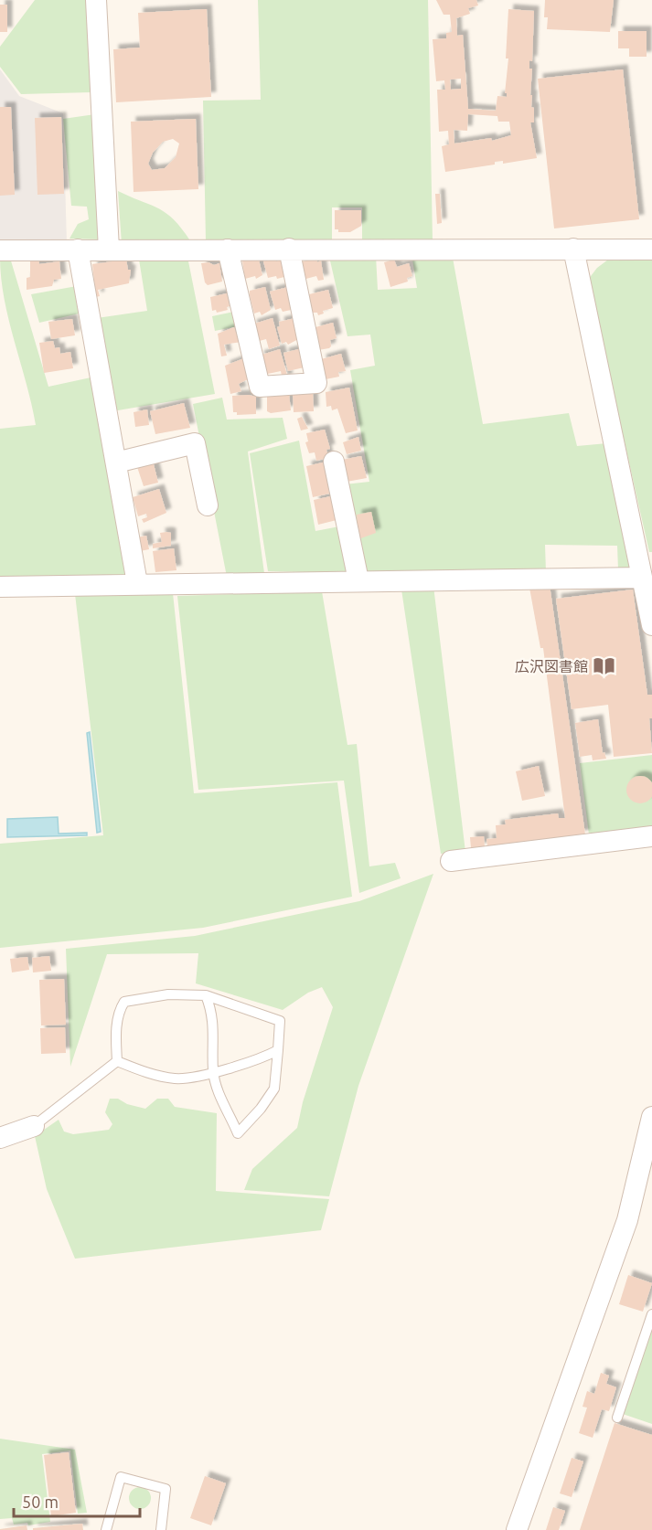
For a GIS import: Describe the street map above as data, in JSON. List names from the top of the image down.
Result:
{
  "places": {
    "library": ["広沢図書館"]
  },
  "scale_bar": "50 m"
}
